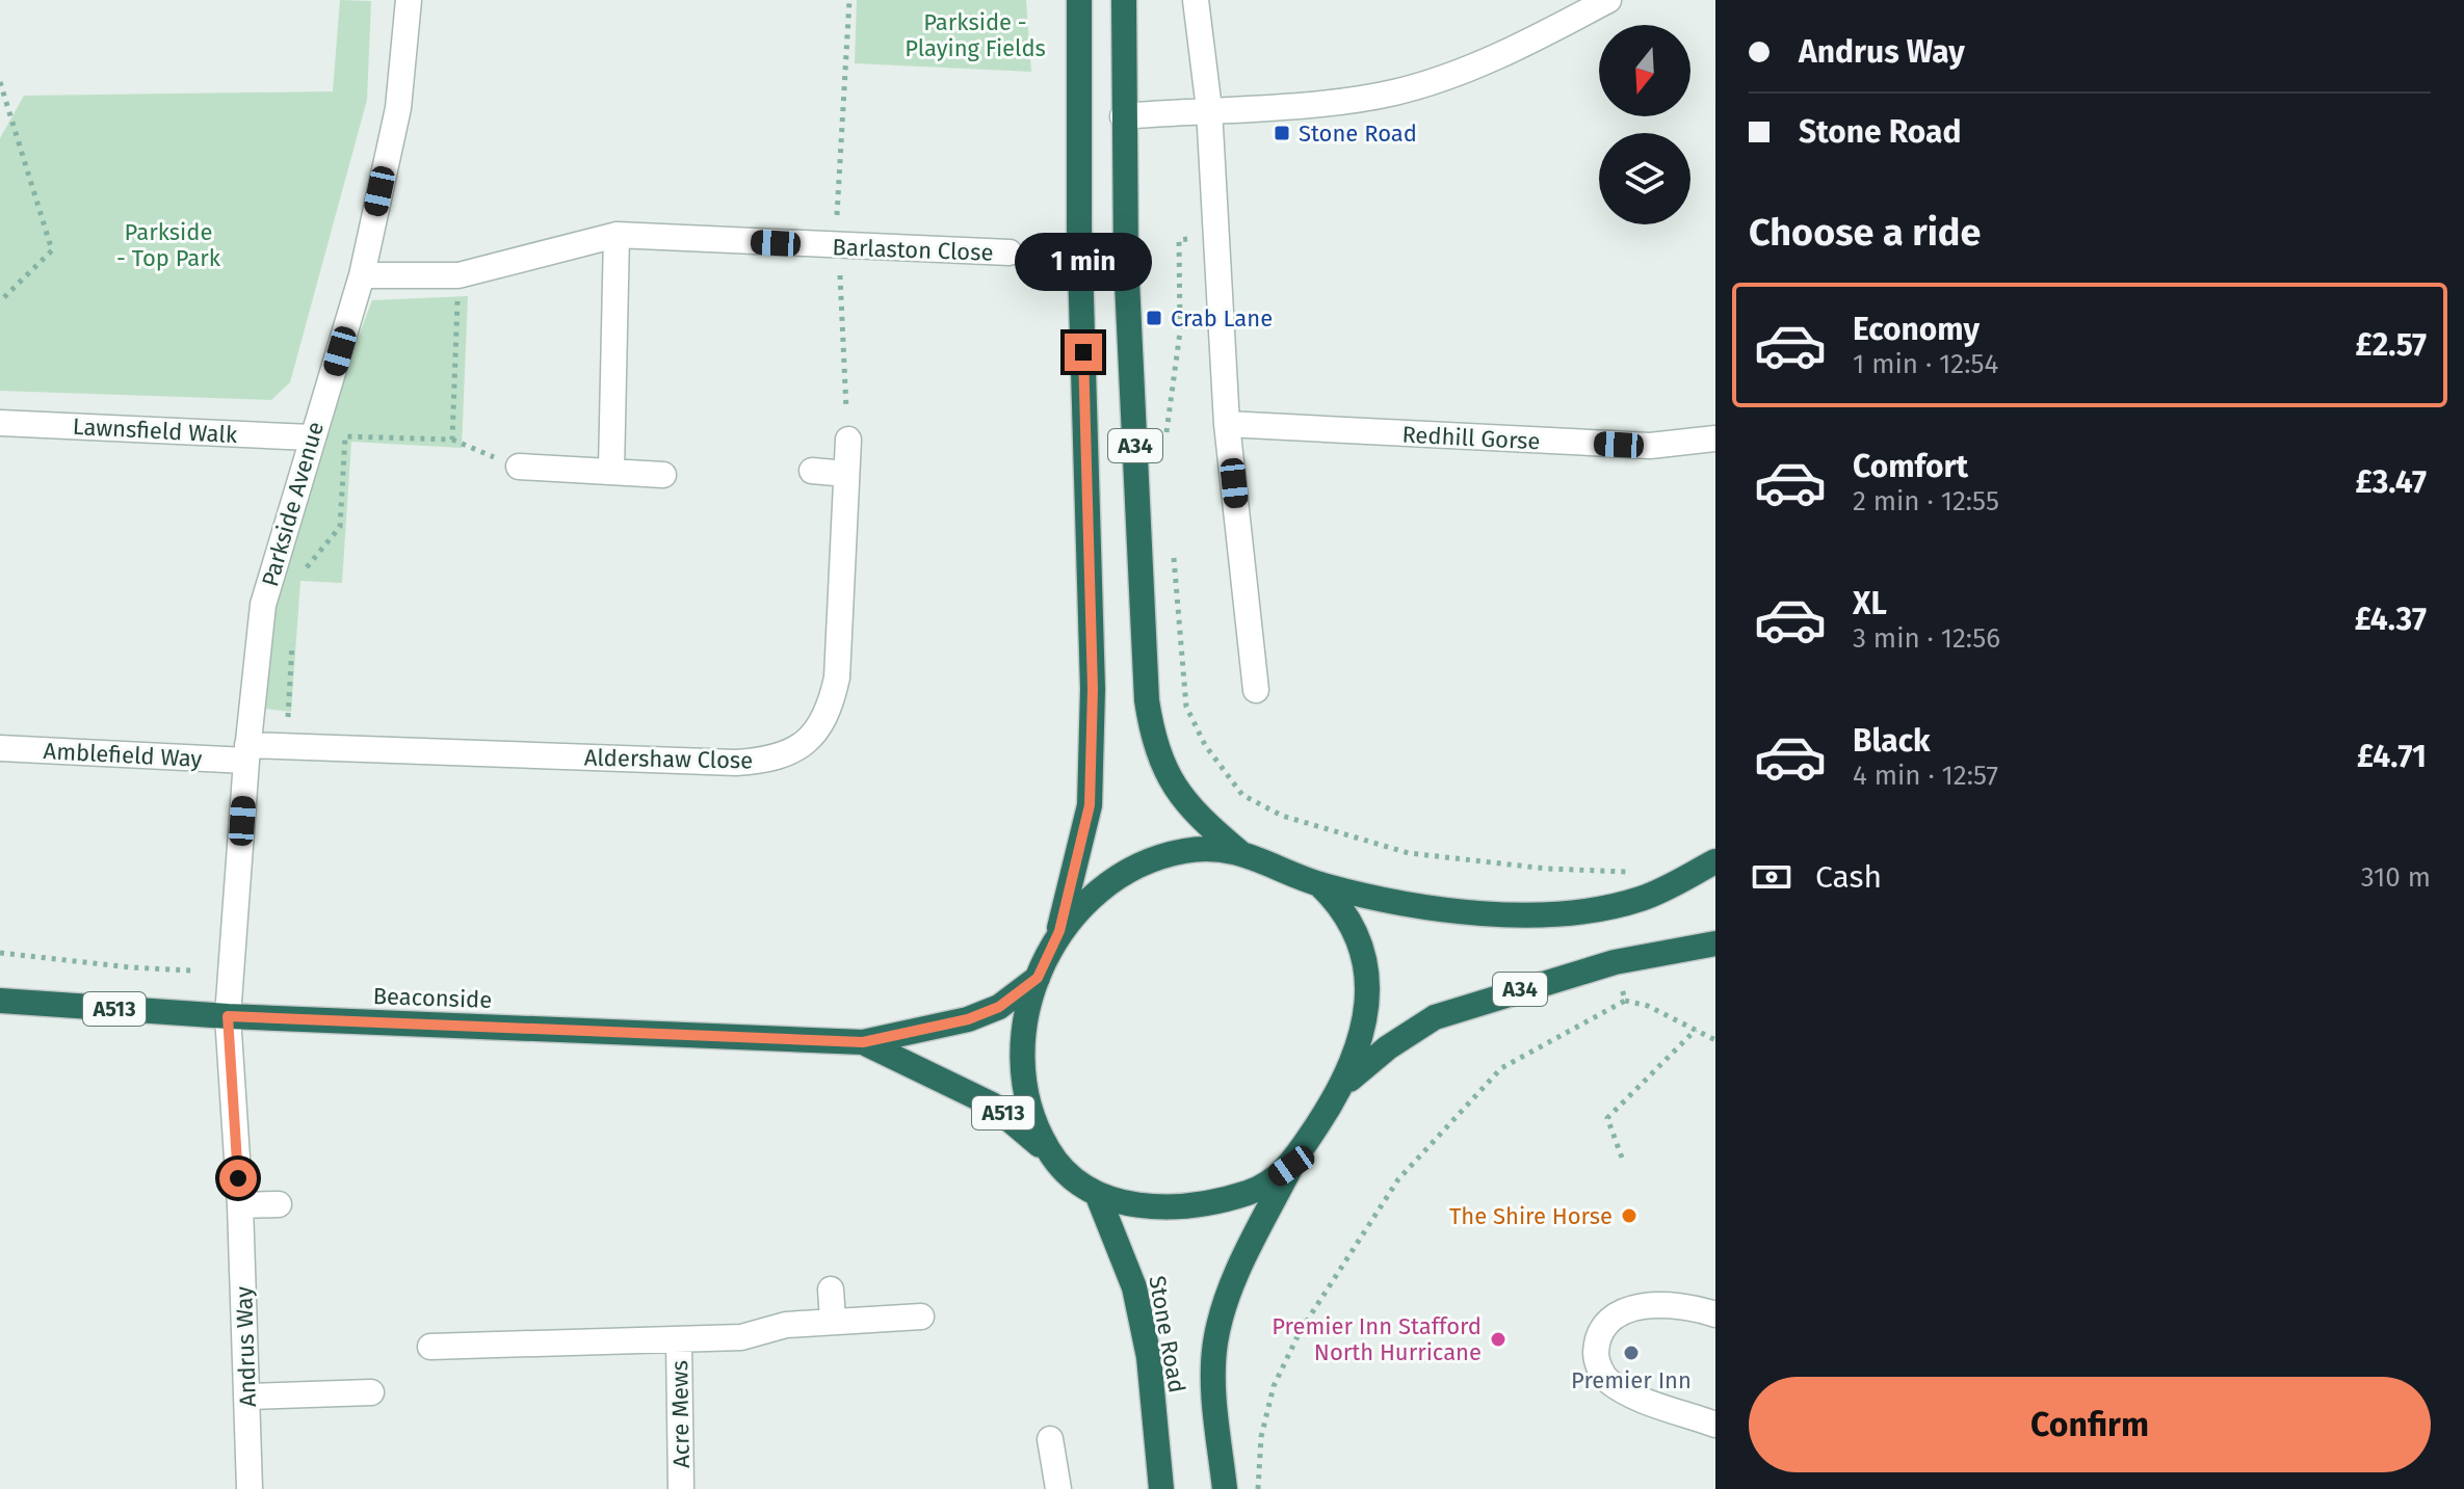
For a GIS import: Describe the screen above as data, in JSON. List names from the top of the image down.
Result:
{
  "streets": {
    "highway": [
      "A34",
      "Beaconside",
      "A513",
      "Stone Road"
    ],
    "street": [
      "Barlaston Close",
      "Lawnsfield Walk",
      "Redhill Gorse",
      "Parkside Avenue",
      "Amblefield Way",
      "Aldershaw Close",
      "Andrus Way",
      "Acre Mews"
    ]
  },
  "crossings": [
    ["Barlaston Close", "Parkside Avenue"],
    ["Lawnsfield Walk", "Parkside Avenue"],
    ["Parkside Avenue", "Amblefield Way"],
    ["Parkside Avenue", "Aldershaw Close"],
    ["Parkside Avenue", "Beaconside"],
    ["Parkside Avenue", "Andrus Way"],
    ["Amblefield Way", "Aldershaw Close"],
    ["Beaconside", "Stone Road"],
    ["Beaconside", "Andrus Way"]
  ],
  "parks": ["Parkside - Playing Fields", "Parkside - Top Park"],
  "places": {
    "transit": ["Stone Road", "Crab Lane"],
    "other": ["The Shire Horse", "Premier Inn Stafford North Hurricane", "Premier Inn"]
  },
  "north": "bottom",
  "page": {
    "banner": ["Andrus Way", "Stone Road"],
    "heading": "Choose a ride",
    "bubble": "1 min",
    "list": [
      {
        "name": "Economy",
        "note": "1 min · 12:54",
        "value": "£2.57"
      },
      {
        "name": "Comfort",
        "note": "2 min · 12:55",
        "value": "£3.47"
      },
      {
        "name": "XL",
        "note": "3 min · 12:56",
        "value": "£4.37"
      },
      {
        "name": "Black",
        "note": "4 min · 12:57",
        "value": "£4.71"
      }
    ],
    "pay": ["Cash", "310 m"],
    "buttons": "Confirm"
  }
}
